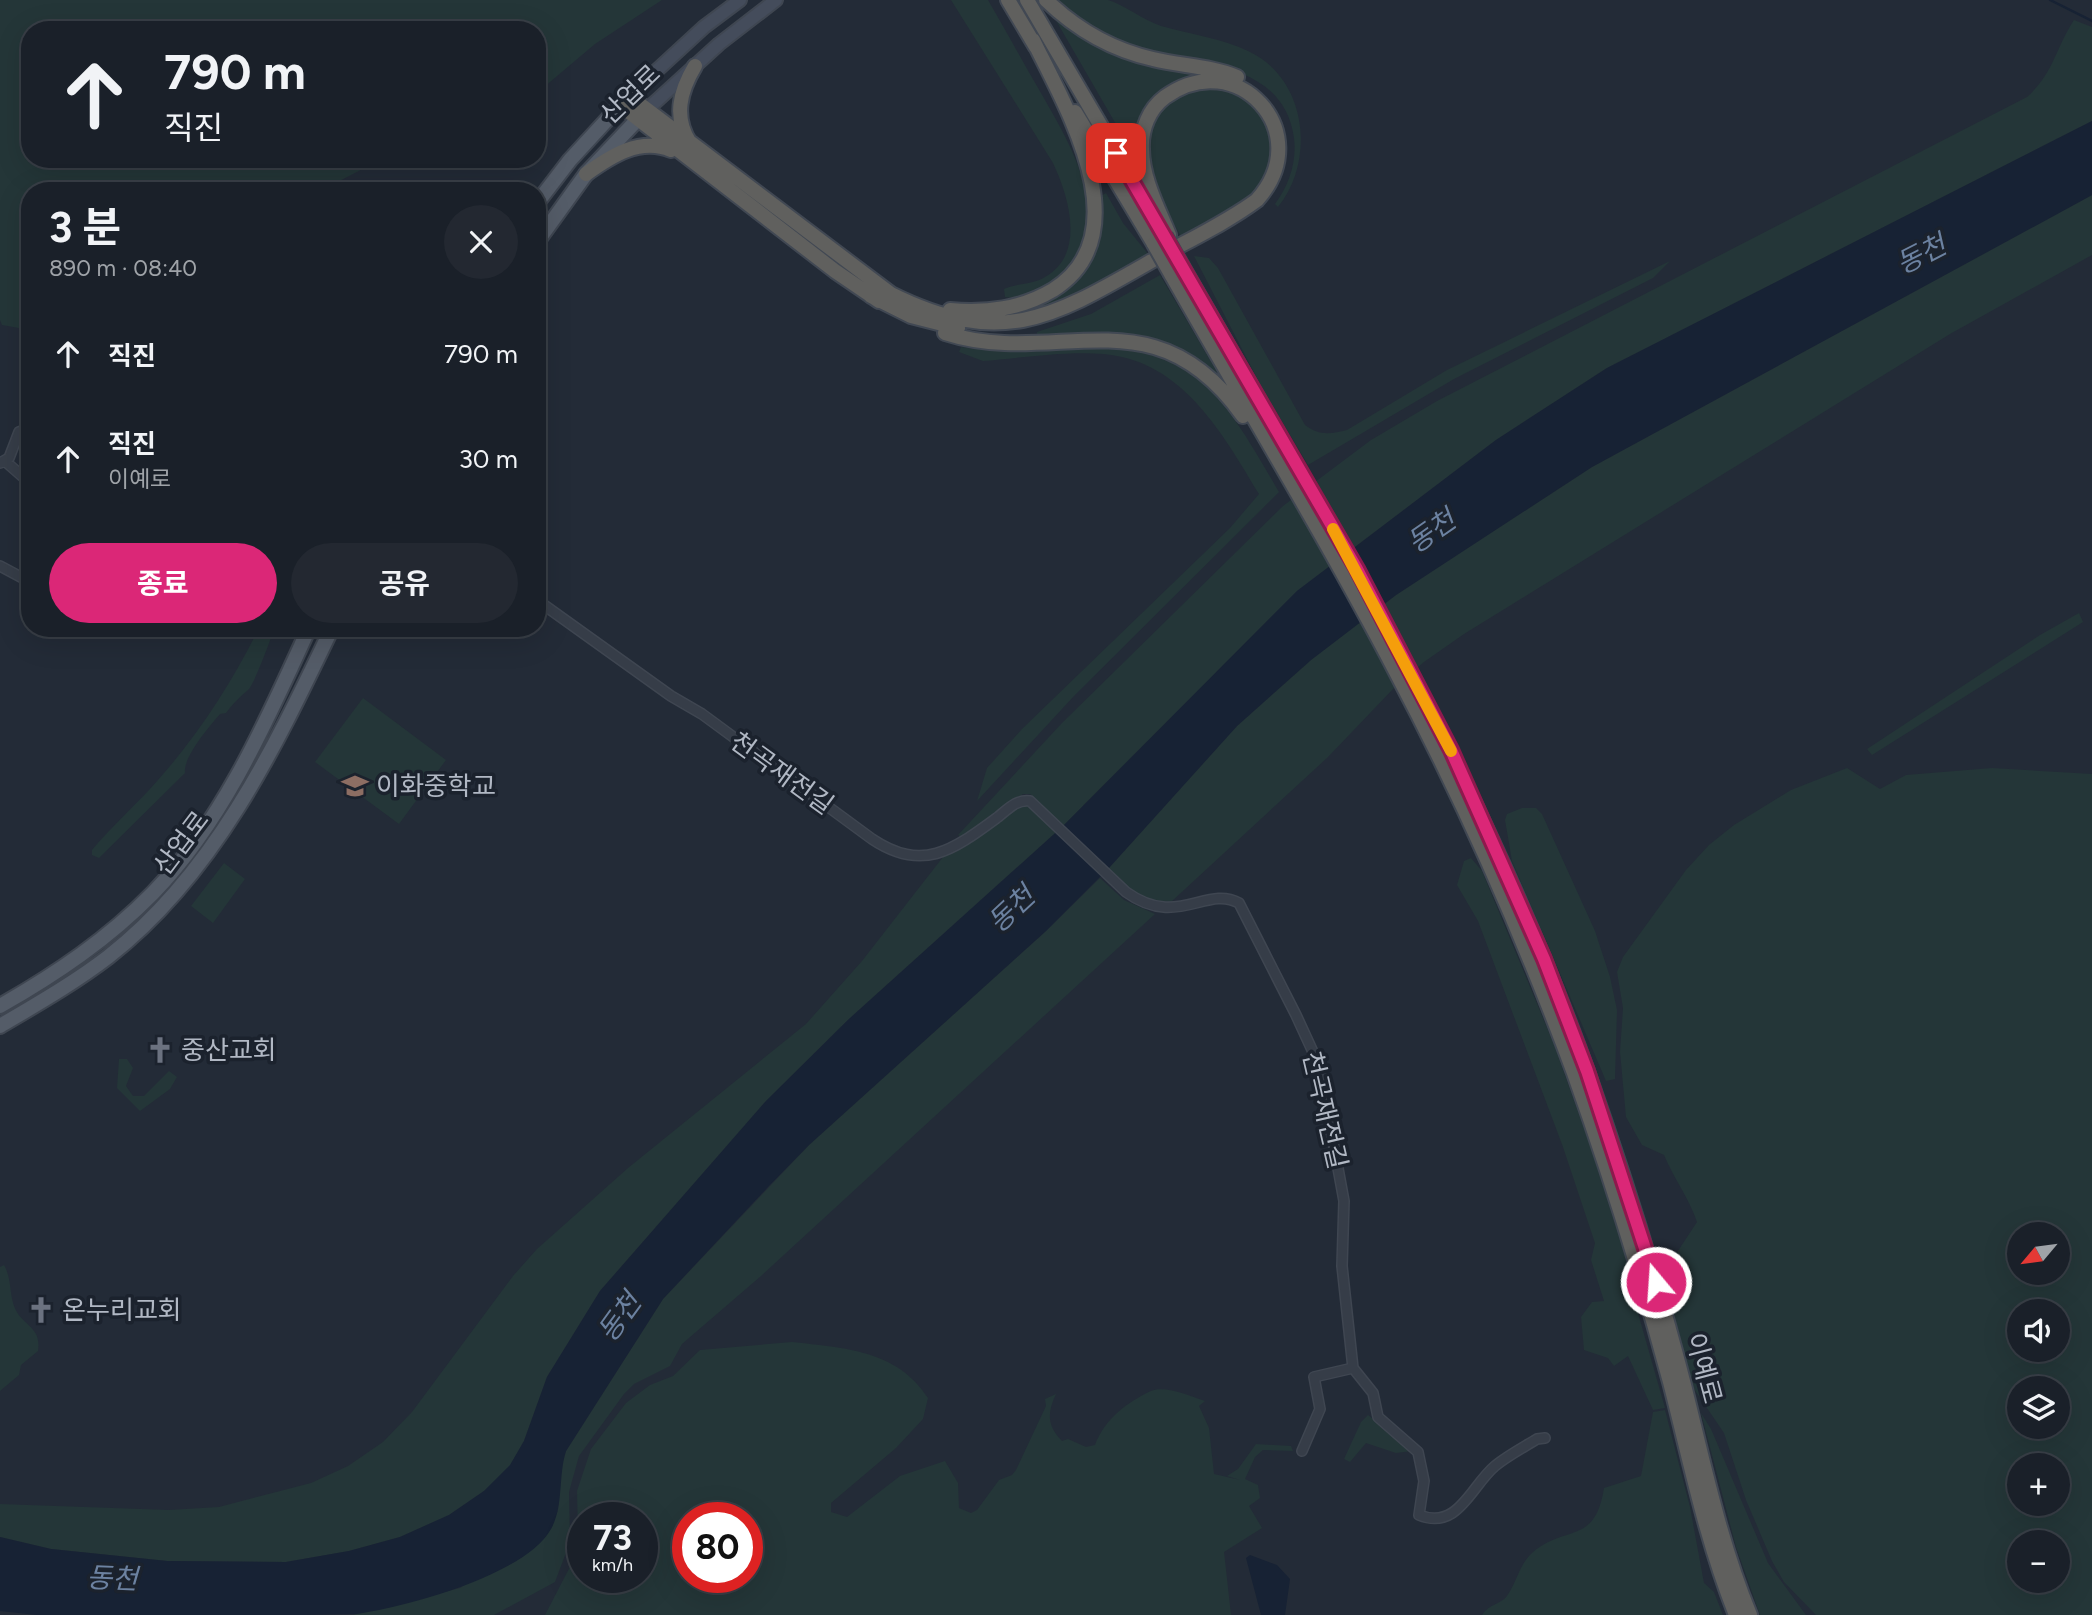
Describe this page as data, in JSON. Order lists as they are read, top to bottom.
{
  "streets": {
    "highway": ["이예로"],
    "main road": ["산업로"],
    "street": ["천곡재전길"]
  },
  "water": ["동천"],
  "places": {
    "school or university": ["이화중학교"],
    "church": ["중산교회", "온누리교회"]
  },
  "north": "bottom left",
  "page": {
    "turn": ["790 m", "직진"],
    "heading": ["3 분", "890 m · 08:40"],
    "list": [
      {
        "name": "직진",
        "value": "790 m"
      },
      {
        "name": "직진",
        "note": "이예로",
        "value": "30 m"
      }
    ],
    "buttons": ["종료", "공유"],
    "map_buttons": ["+", "−"],
    "speed": "73 km/h",
    "limit": "80"
  }
}
